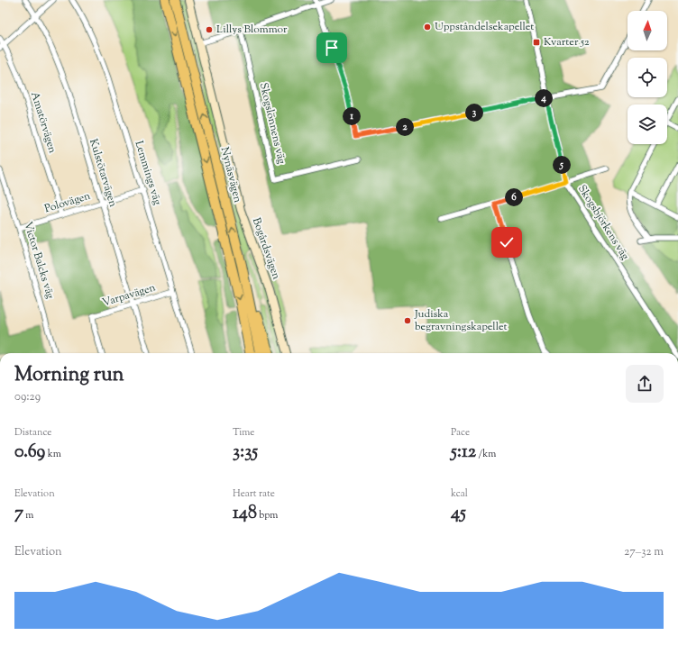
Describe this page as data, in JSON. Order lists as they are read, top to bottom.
{
  "streets": {
    "highway": ["Nynäsvägen"],
    "street": [
      "Amatörvägen",
      "Skogslönnens väg",
      "Kulstötarvägen",
      "Lemmings väg",
      "Polovägen",
      "Skogsbjörkens väg",
      "Bogårdsvägen",
      "Victor Balcks väg",
      "Varpavägen"
    ]
  },
  "crossings": [
    ["Amatörvägen", "Polovägen"],
    ["Kulstötarvägen", "Polovägen"],
    ["Kulstötarvägen", "Varpavägen"],
    ["Lemmings väg", "Polovägen"],
    ["Lemmings väg", "Varpavägen"],
    ["Polovägen", "Victor Balcks väg"]
  ],
  "places": {
    "other": ["Uppståndelsekapellet", "Lillys Blommor", "Judiska begravningskapellet"],
    "transit": ["Kvarter 52"]
  },
  "north": "top",
  "page": {
    "pins": [
      "4",
      "3",
      "1",
      "2",
      "5",
      "6"
    ],
    "heading": ["Morning run", "09:29"],
    "stats": [
      ["Distance", "0.69 km"],
      ["Time", "3:35"],
      ["Pace", "5:12 /km"],
      ["Elevation", "7 m"],
      ["Heart rate", "148 bpm"],
      ["kcal", "45"]
    ],
    "chart": ["Elevation", "27–32 m"]
  }
}
